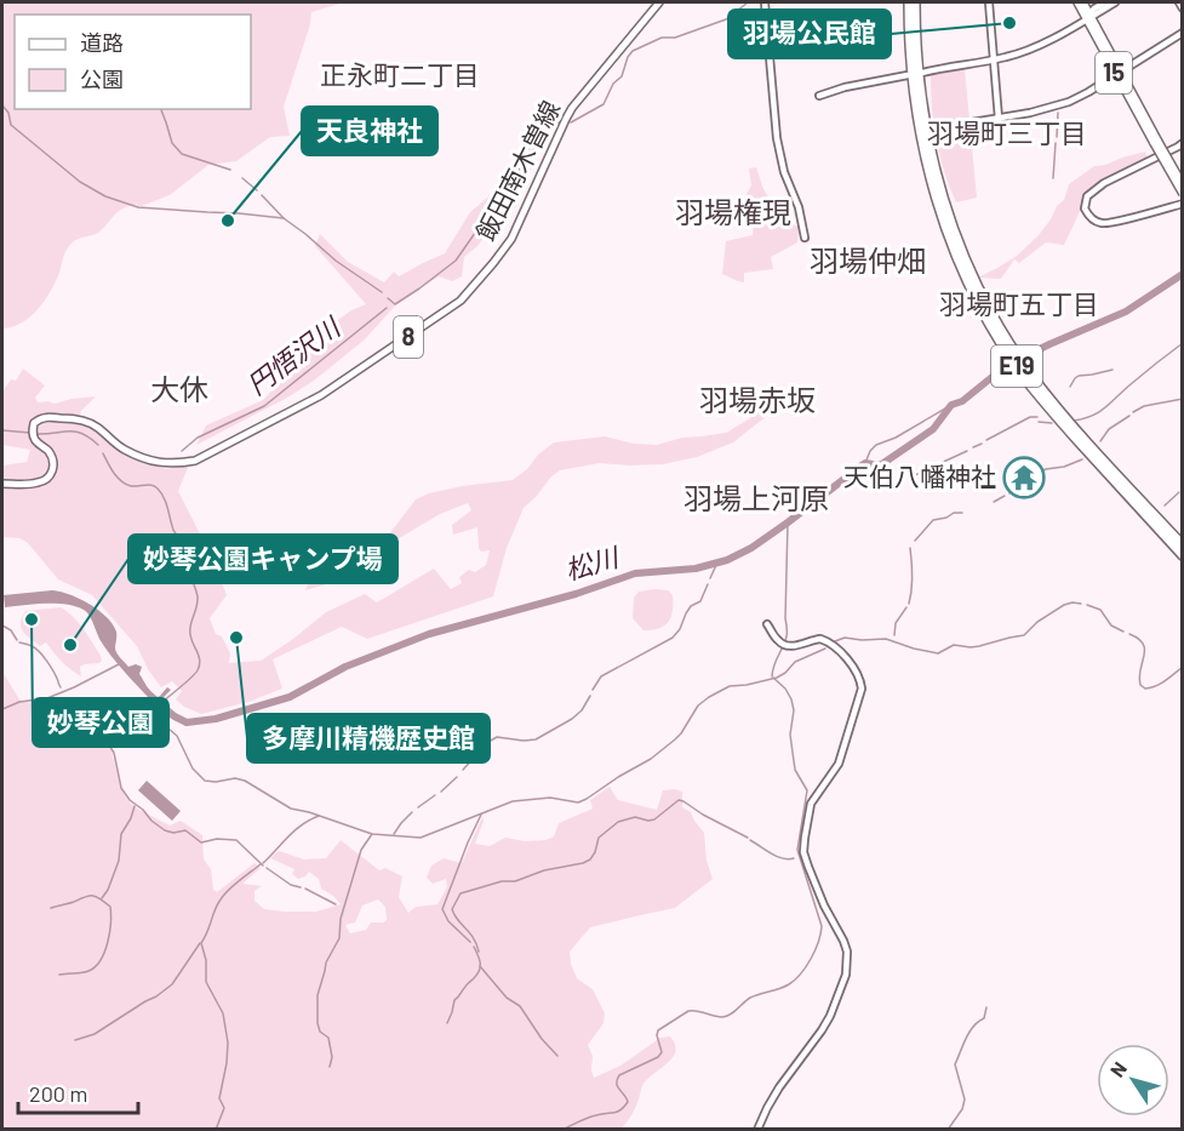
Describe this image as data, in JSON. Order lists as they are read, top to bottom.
{
  "streets": {
    "highway": ["E19"],
    "main road": ["15", "飯田南木曽線", "8"]
  },
  "districts": [
    "正永町二丁目",
    "羽場町三丁目",
    "羽場権現",
    "羽場仲畑",
    "羽場町五丁目",
    "大休",
    "羽場赤坂",
    "羽場上河原"
  ],
  "water": ["円悟沢川", "松川"],
  "places": {
    "other": [
      "羽場公民館",
      "天良神社",
      "妙琴公園",
      "多摩川精機歴史館",
      "妙琴公園キャンプ場"
    ],
    "temple": ["天伯八幡神社"]
  },
  "legend": ["道路", "公園"],
  "scale_bar": "200 m",
  "north": "top left"
}
